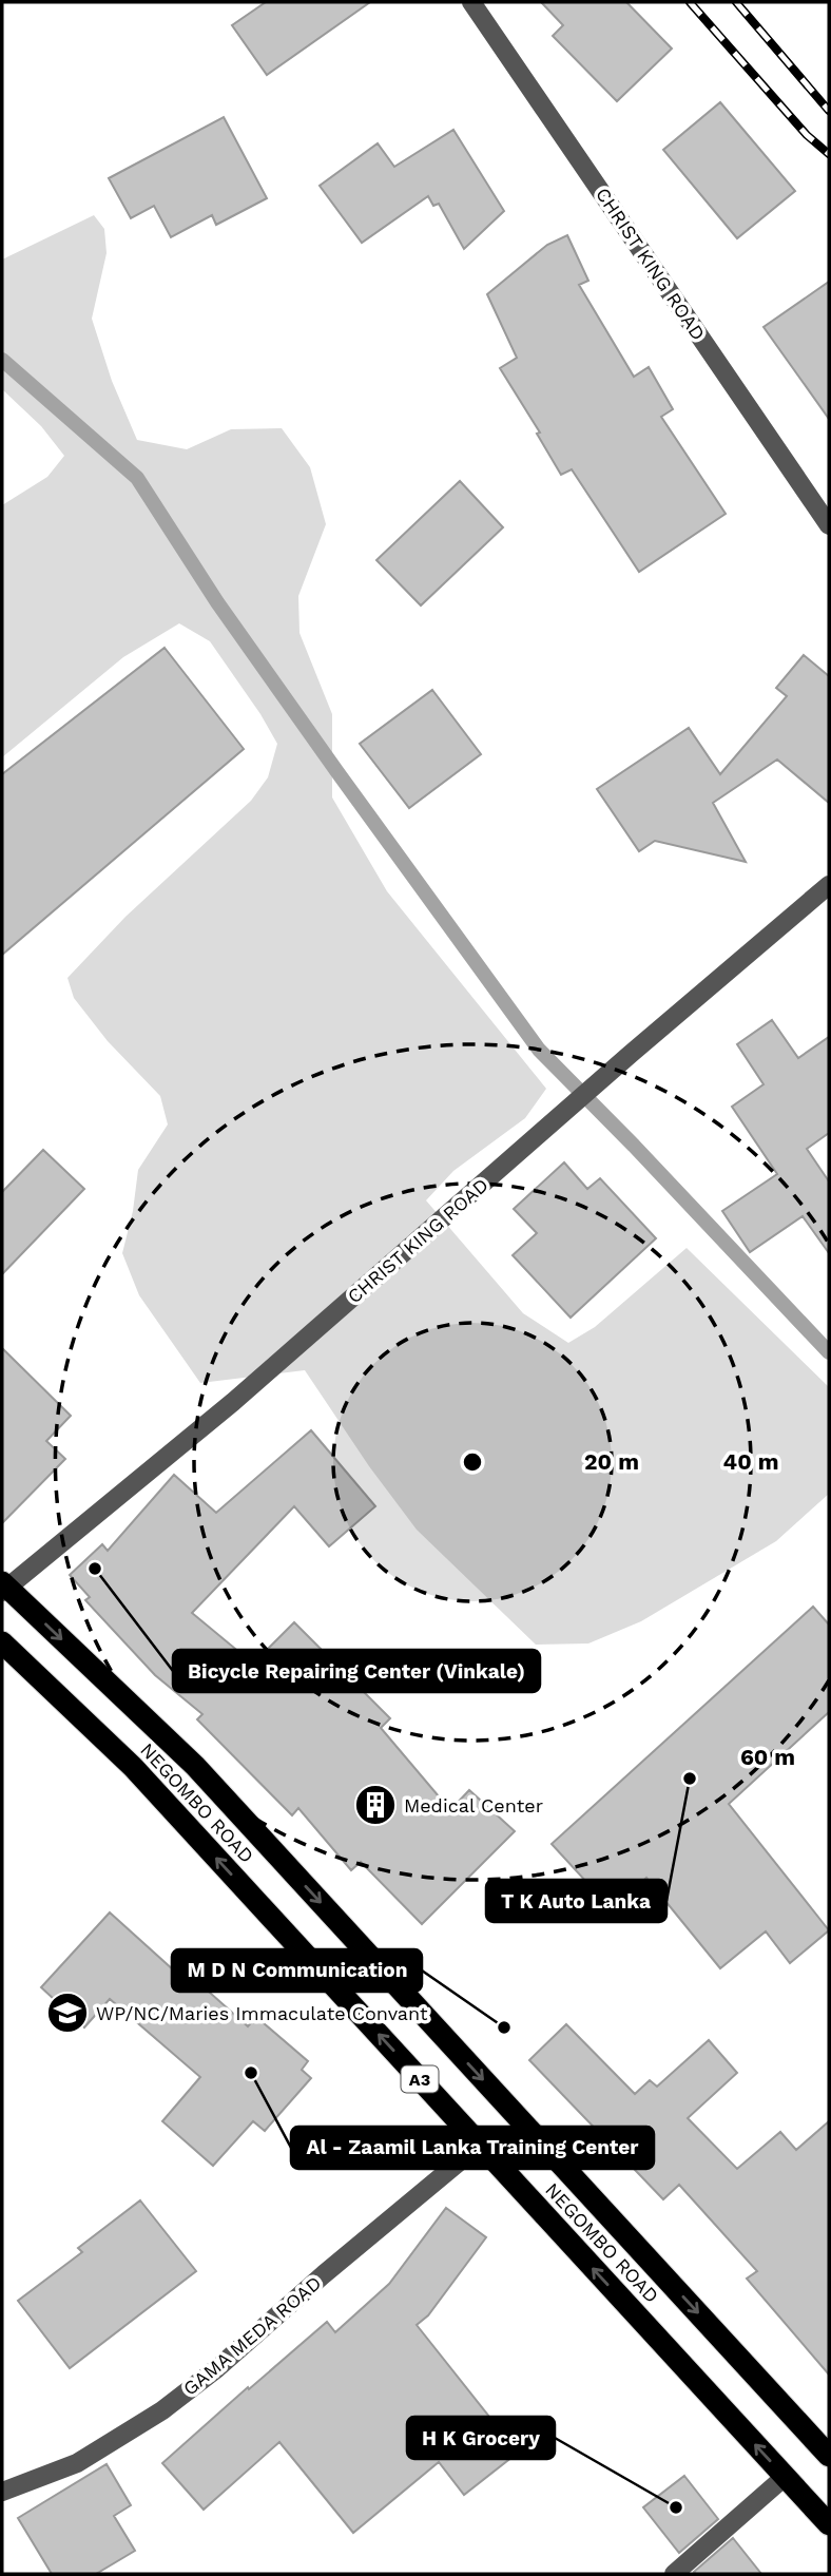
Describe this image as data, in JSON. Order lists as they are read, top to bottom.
{
  "streets": {
    "highway": ["NEGOMBO ROAD", "A3"],
    "street": ["CHRIST KING ROAD", "GAMA MEDA ROAD"]
  },
  "crossings": [
    ["CHRIST KING ROAD", "NEGOMBO ROAD"],
    ["NEGOMBO ROAD", "GAMA MEDA ROAD"]
  ],
  "places": {
    "other": [
      "Bicycle Repairing Center (Vinkale)",
      "T K Auto Lanka",
      "M D N Communication",
      "Al - Zaamil Lanka Training Center",
      "H K Grocery"
    ],
    "building": ["Medical Center"],
    "school or university": ["WP/NC/Maries Immaculate Convant"]
  },
  "rings": ["20 m", "40 m", "60 m"]
}
